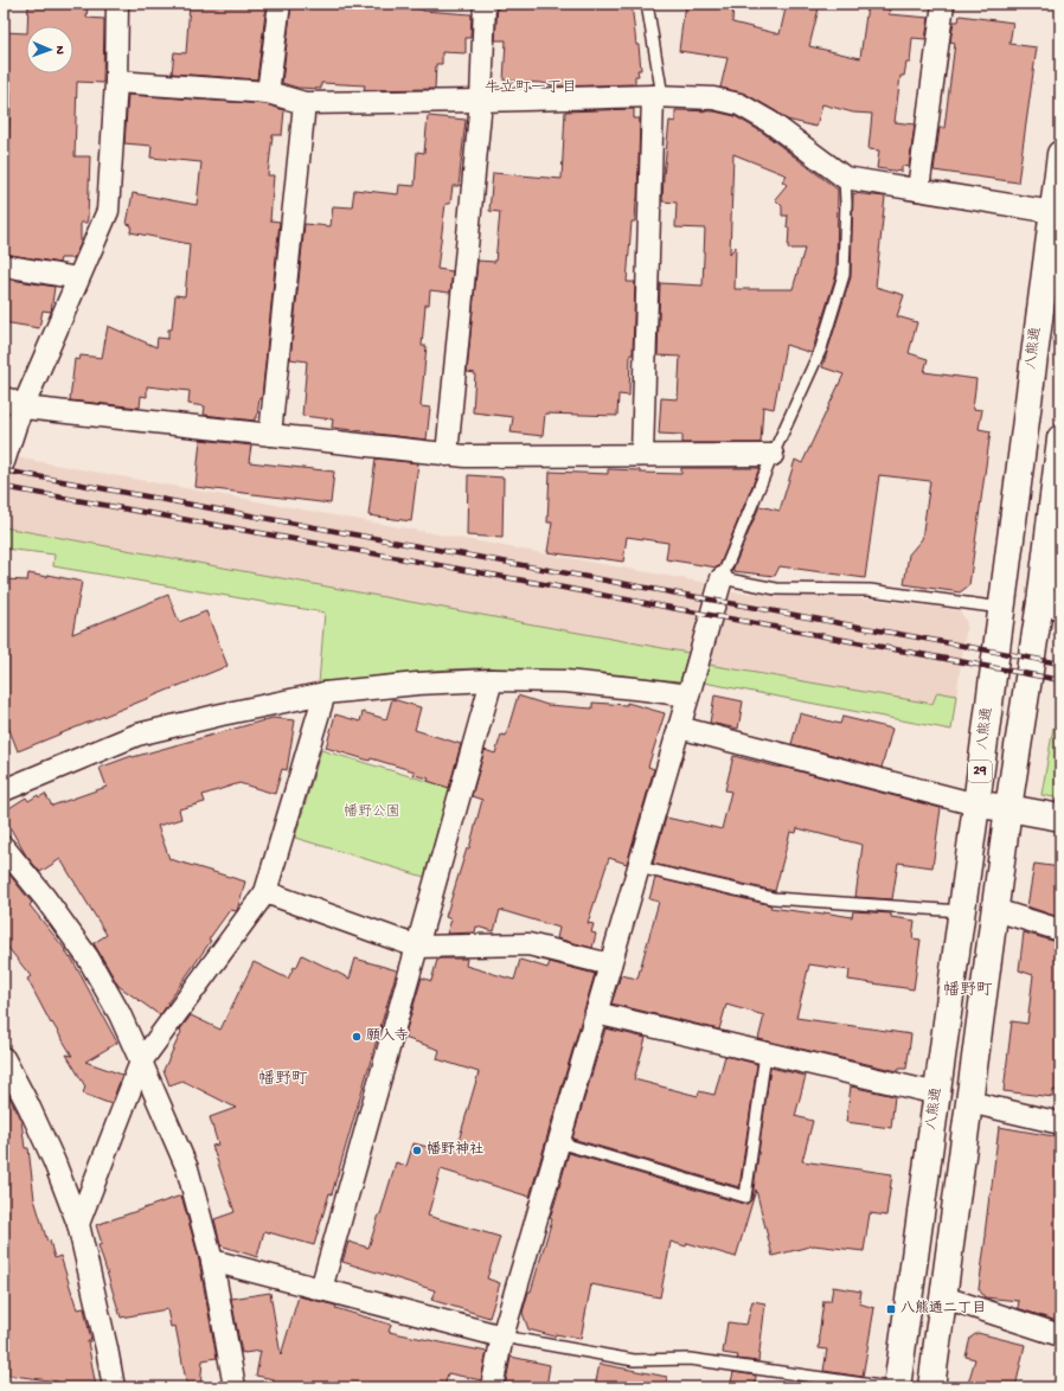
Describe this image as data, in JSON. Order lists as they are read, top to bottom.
{
  "streets": {
    "main road": ["八熊通", "29"]
  },
  "districts": ["牛立町一丁目", "幡野町", "幡野町"],
  "parks": ["幡野公園"],
  "places": {
    "other": ["願入寺", "幡野神社"],
    "transit": ["八熊通二丁目"]
  },
  "north": "right"
}
